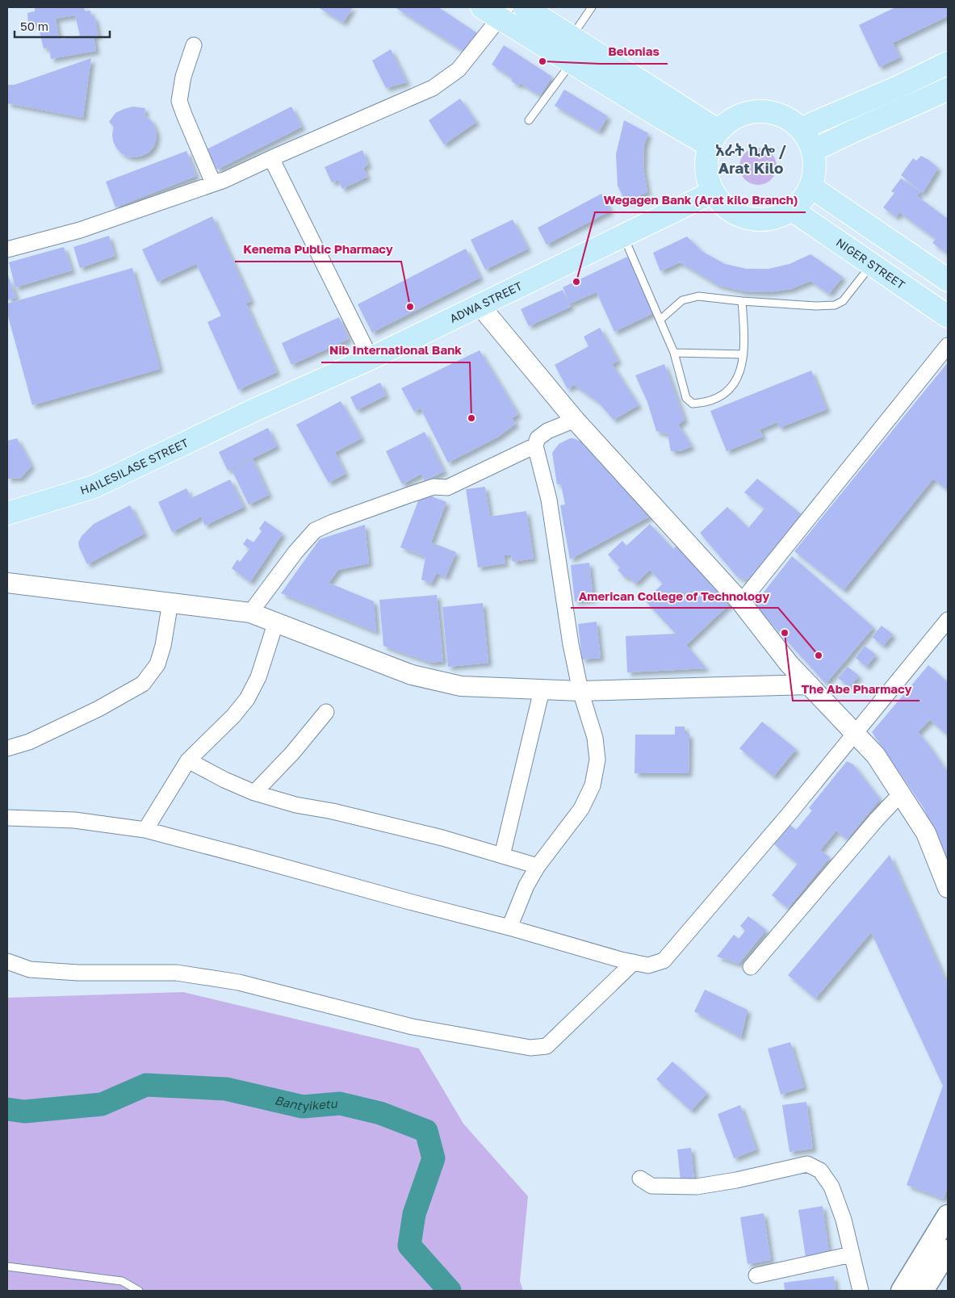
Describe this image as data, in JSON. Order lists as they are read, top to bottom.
{
  "streets": {
    "main road": ["NIGER STREET", "ADWA STREET", "HAILESILASE STREET"]
  },
  "crossings": [
    ["NIGER STREET", "ADWA STREET"],
    ["ADWA STREET", "HAILESILASE STREET"]
  ],
  "districts": ["አራት ኪሎ / Arat Kilo"],
  "water": ["Bantyiketu"],
  "places": [
    "Belonias",
    "Wegagen Bank (Arat kilo Branch)",
    "Kenema Public Pharmacy",
    "Nib International Bank",
    "The Abe Pharmacy",
    "American College of Technology"
  ],
  "scale_bar": "50 m"
}
